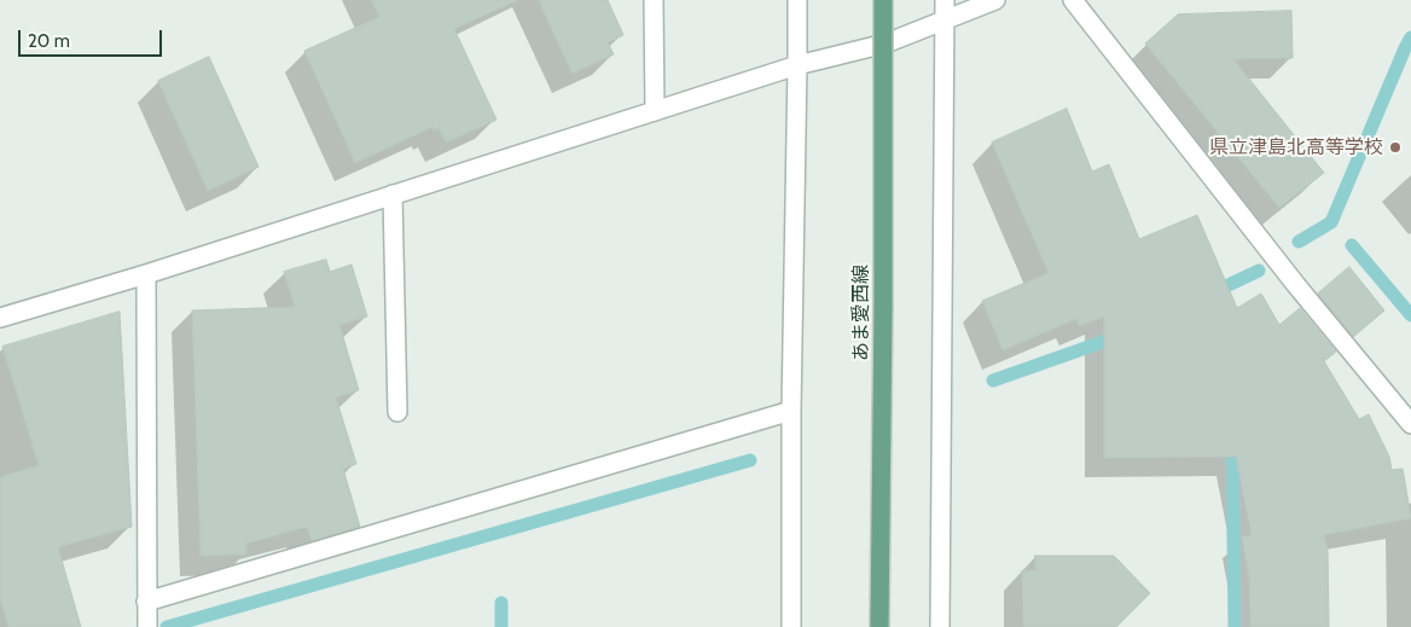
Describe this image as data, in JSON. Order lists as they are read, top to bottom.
{
  "streets": {
    "main road": ["あま愛西線"]
  },
  "places": ["県立津島北高等学校"],
  "scale_bar": "20 m"
}
